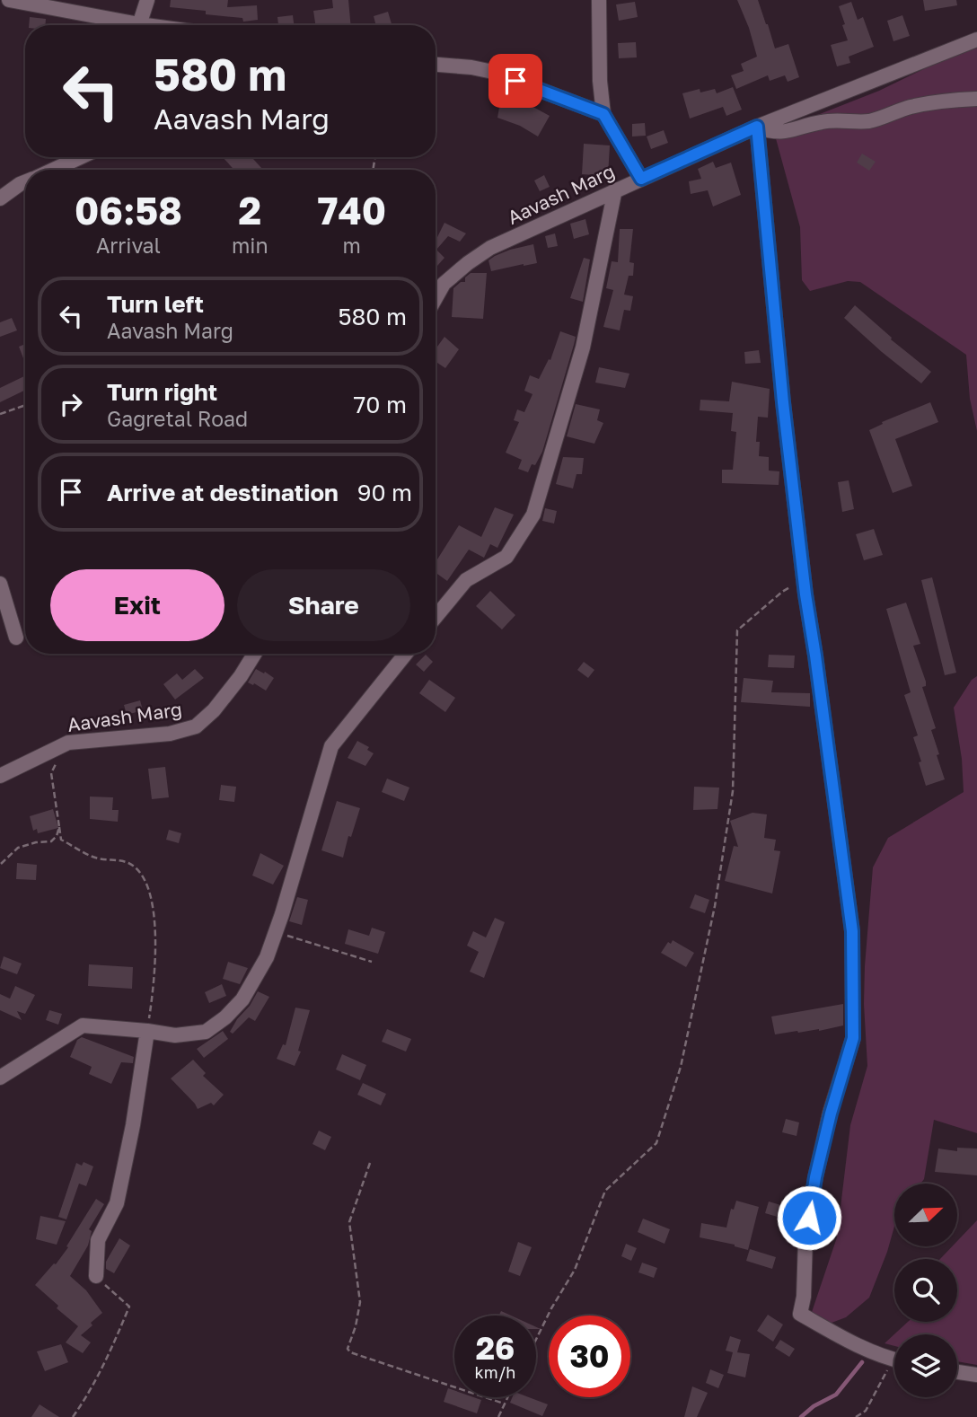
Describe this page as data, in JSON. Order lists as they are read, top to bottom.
{
  "streets": {
    "street": ["Aavash Marg"]
  },
  "north": "top right",
  "page": {
    "turn": ["580 m", "Aavash Marg"],
    "eta": [
      "06:58",
      "Arrival",
      "2",
      "min",
      "740",
      "m"
    ],
    "list": [
      {
        "name": "Turn left",
        "note": "Aavash Marg",
        "value": "580 m"
      },
      {
        "name": "Turn right",
        "note": "Gagretal Road",
        "value": "70 m"
      },
      {
        "name": "Arrive at destination",
        "value": "90 m"
      }
    ],
    "buttons": ["Exit", "Share"],
    "speed": "26 km/h",
    "limit": "30"
  }
}
